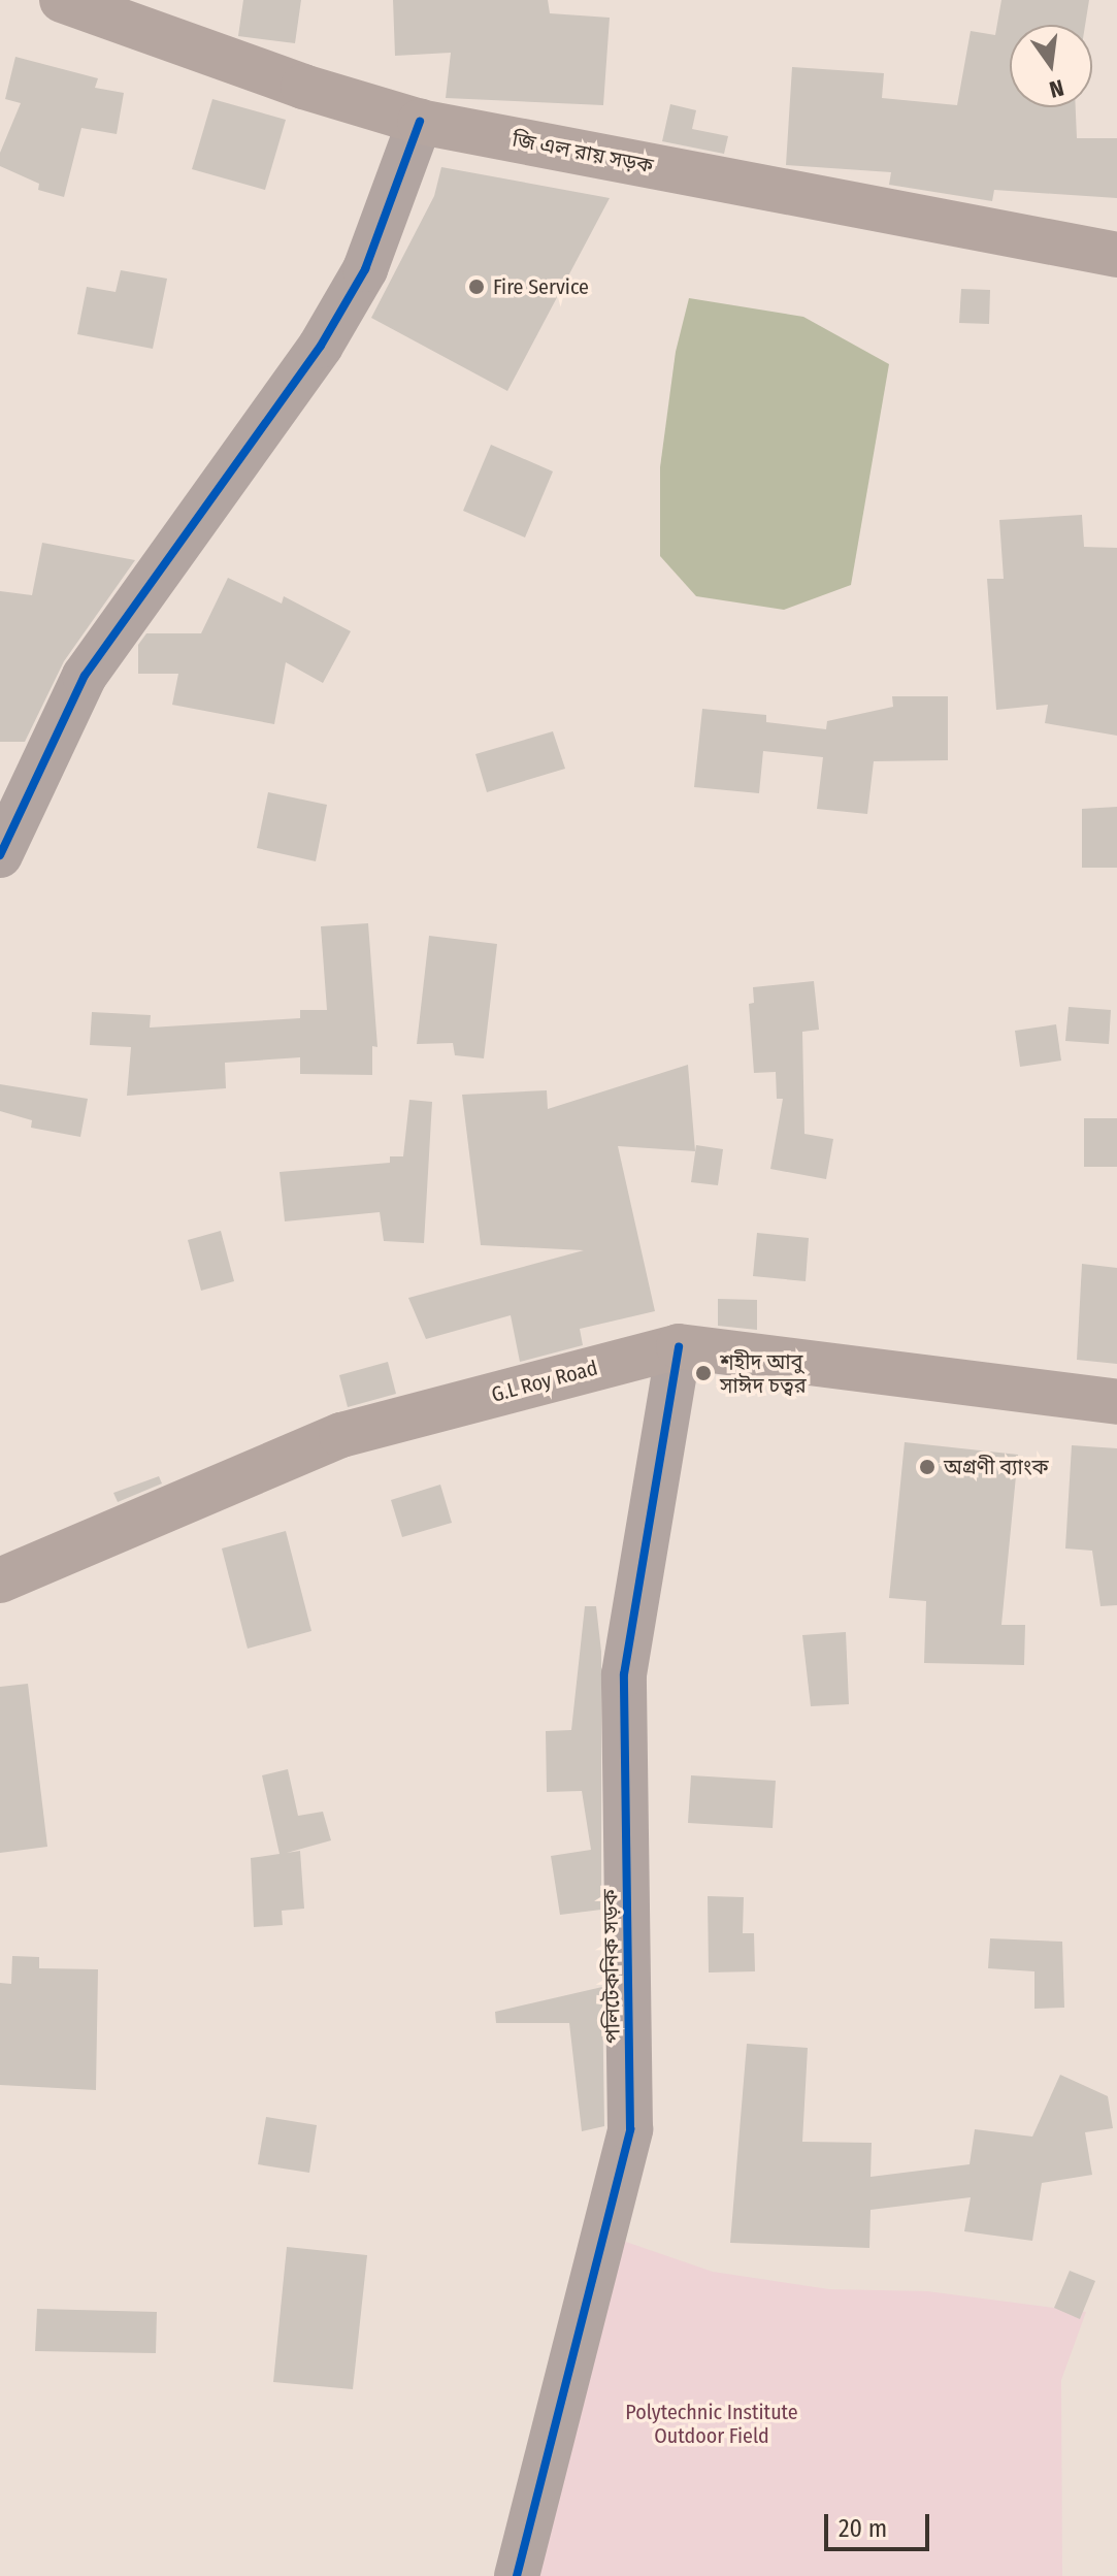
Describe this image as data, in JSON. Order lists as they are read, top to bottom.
{
  "streets": {
    "main road": ["জি এল রায় সড়ক", "G.L Roy Road"],
    "street": ["পলিটেকনিক সড়ক"]
  },
  "crossings": [
    ["G.L Roy Road", "পলিটেকনিক সড়ক"]
  ],
  "parks": ["Polytechnic Institute Outdoor Field"],
  "places": ["Fire Service", "শহীদ আবু সাঈদ চত্বর", "অগ্রণী ব্যাংক"],
  "scale_bar": "20 m",
  "north": "bottom"
}
